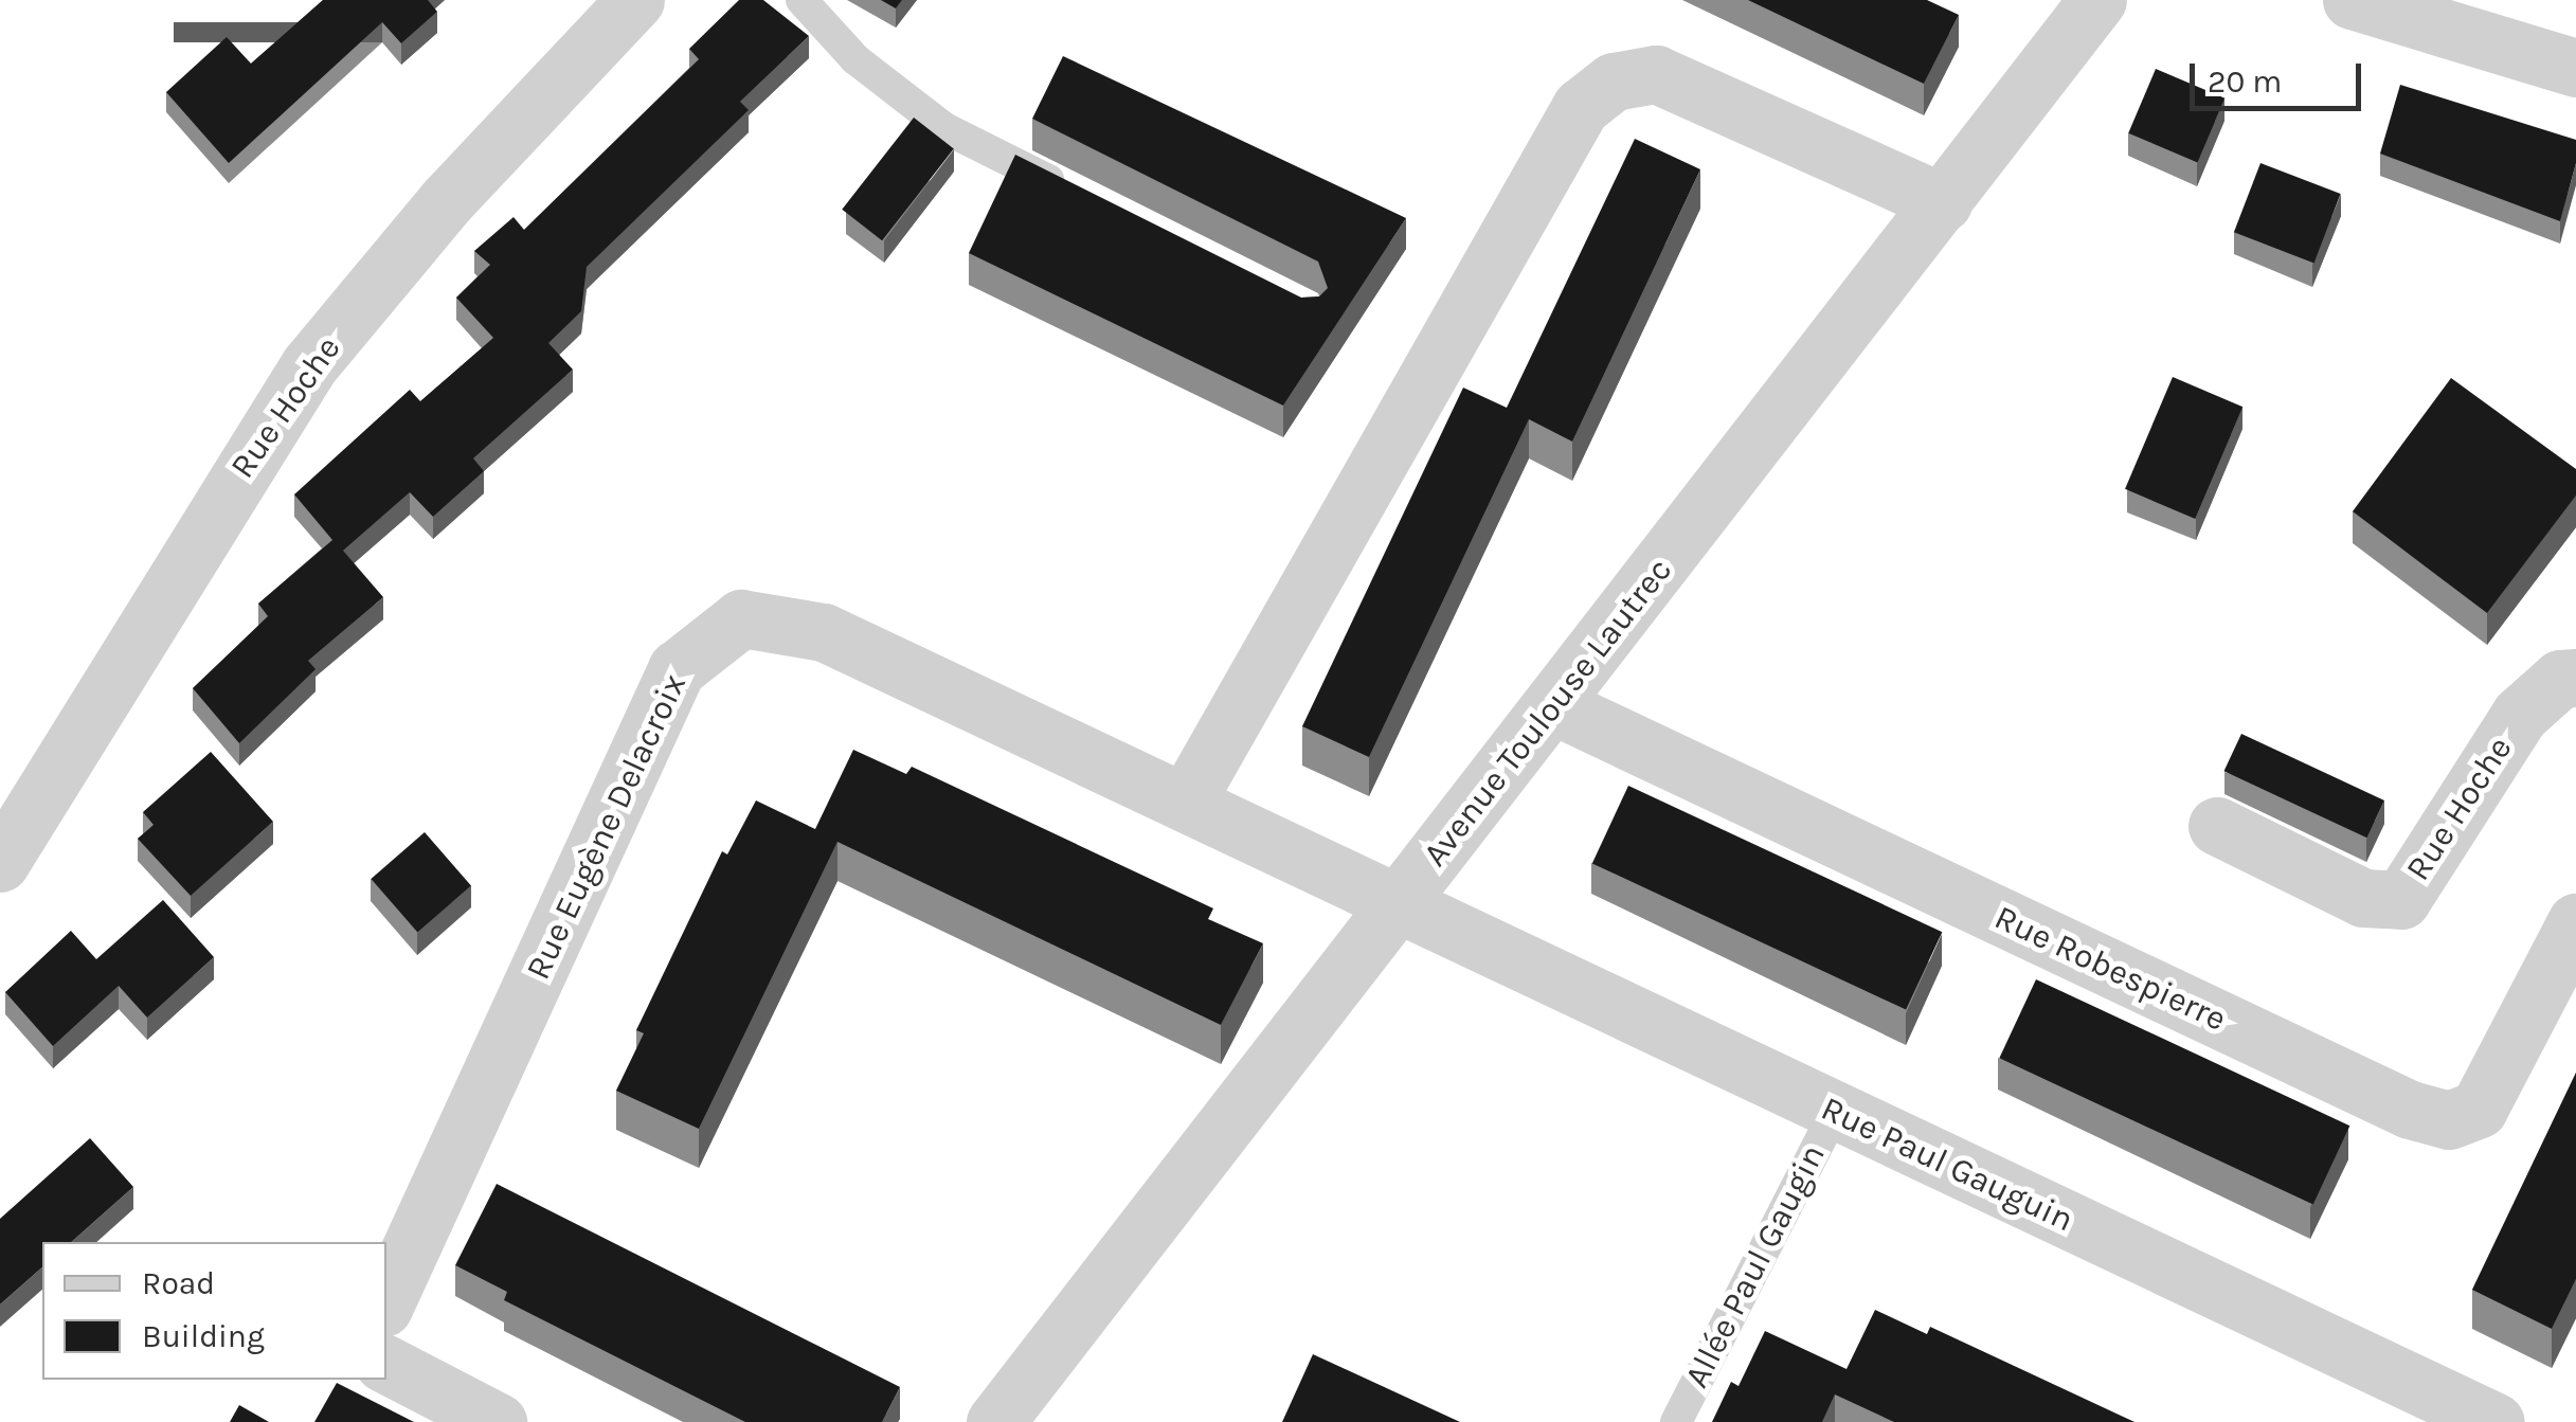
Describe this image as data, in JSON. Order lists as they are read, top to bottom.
{
  "streets": {
    "street": [
      "Rue Hoche",
      "Avenue Toulouse Lautrec",
      "Rue Eugène Delacroix",
      "Rue Robespierre",
      "Rue Paul Gauguin"
    ],
    "lane": ["Allée Paul Gaugin"]
  },
  "crossings": [
    ["Avenue Toulouse Lautrec", "Rue Eugène Delacroix"],
    ["Avenue Toulouse Lautrec", "Rue Robespierre"],
    ["Avenue Toulouse Lautrec", "Rue Paul Gauguin"],
    ["Rue Eugène Delacroix", "Rue Paul Gauguin"],
    ["Rue Paul Gauguin", "Allée Paul Gaugin"]
  ],
  "legend": ["Road", "Building"],
  "scale_bar": "20 m"
}
